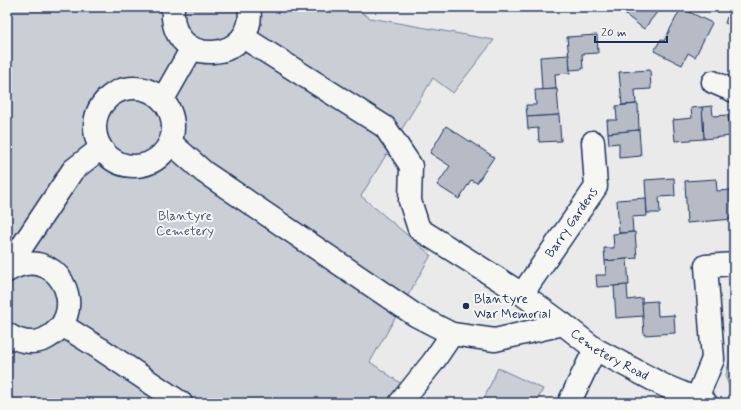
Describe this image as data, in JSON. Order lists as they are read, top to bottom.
{
  "streets": {
    "street": ["Barry Gardens", "Cemetery Road"]
  },
  "crossings": [
    ["Barry Gardens", "Cemetery Road"]
  ],
  "parks": ["Blantyre Cemetery"],
  "places": ["Blantyre War Memorial"],
  "scale_bar": "20 m"
}
